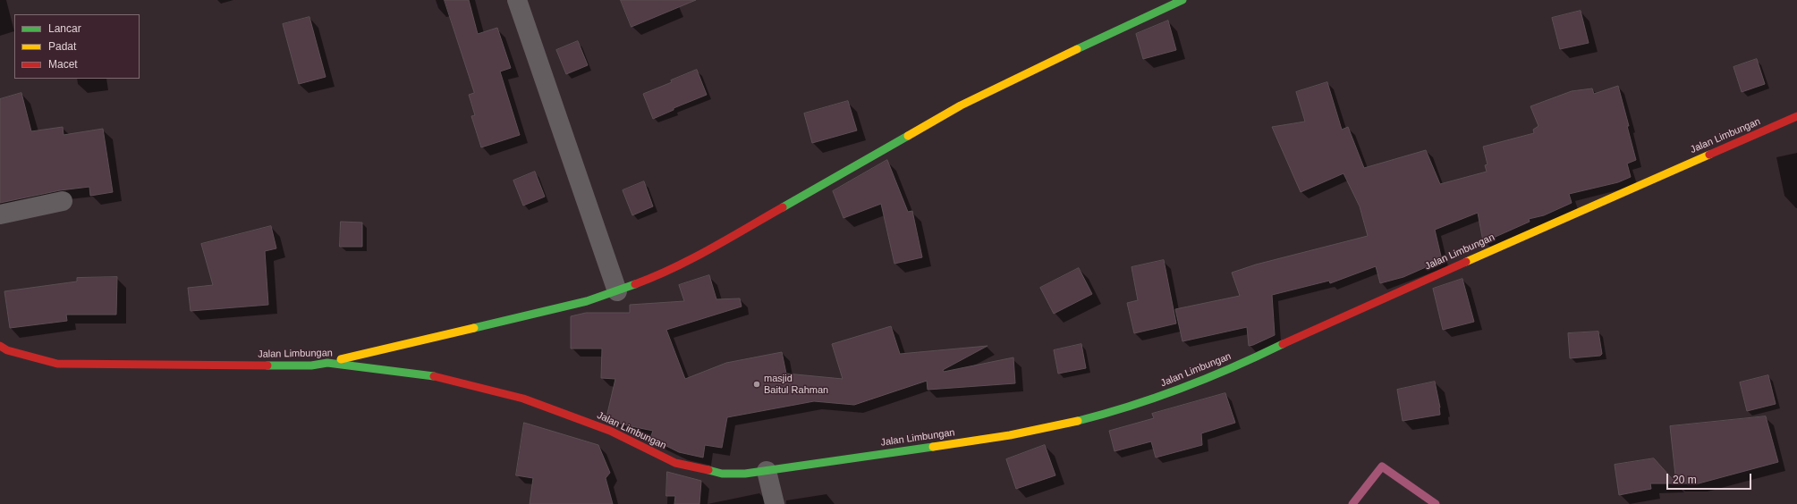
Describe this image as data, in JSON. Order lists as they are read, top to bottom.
{
  "streets": {
    "street": ["Jalan Limbungan"]
  },
  "places": ["masjid Baitul Rahman"],
  "legend": ["Lancar", "Padat", "Macet"],
  "scale_bar": "20 m"
}
